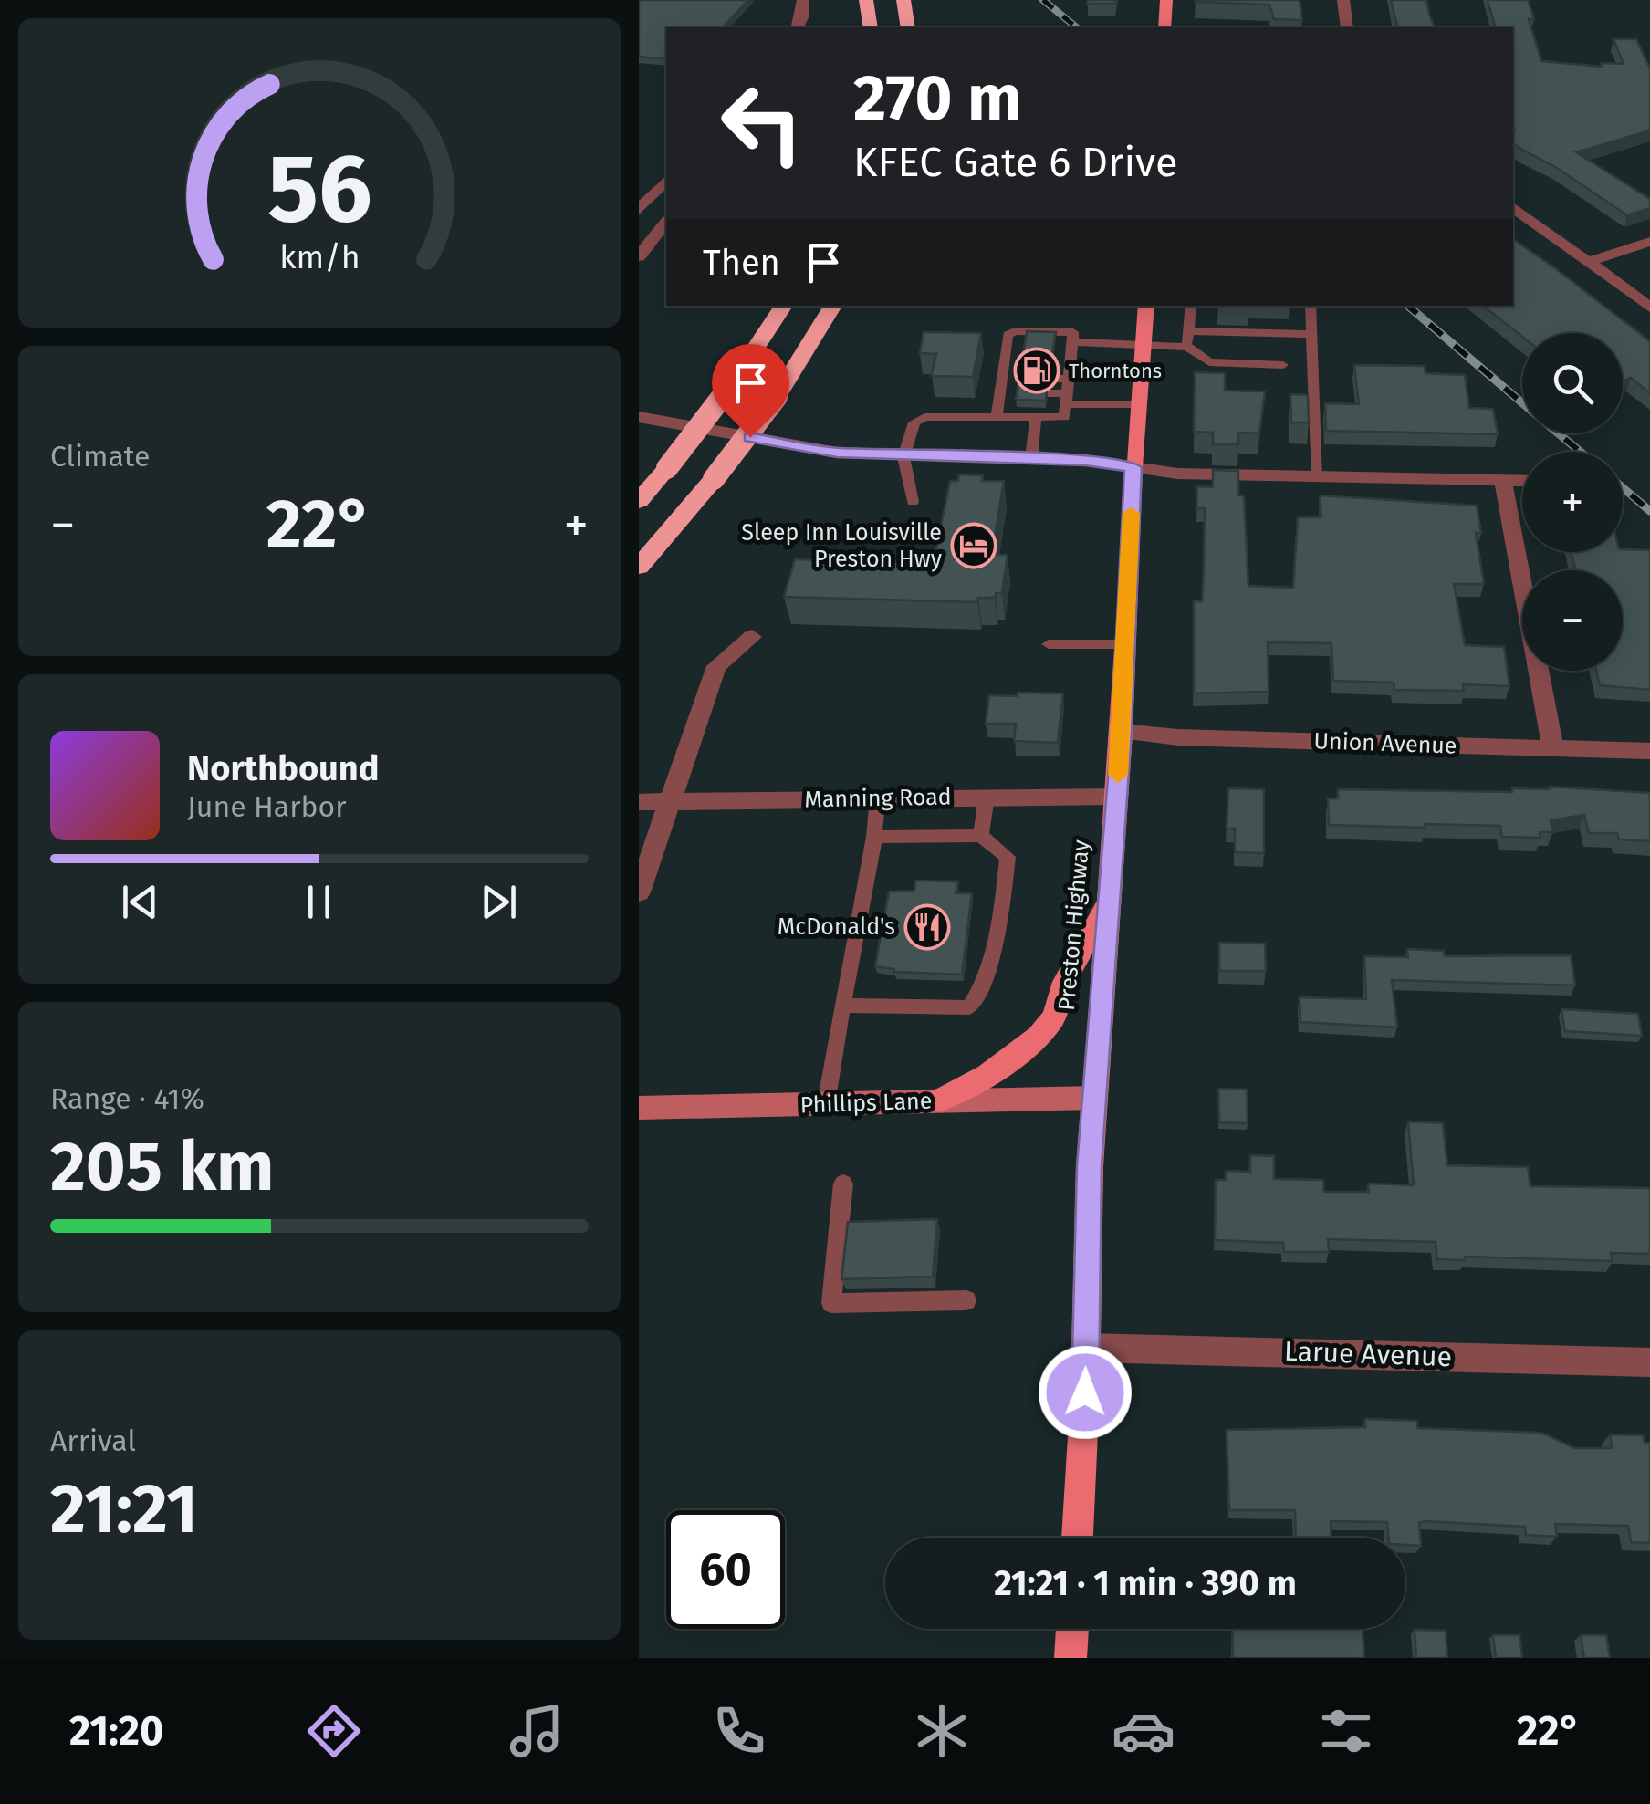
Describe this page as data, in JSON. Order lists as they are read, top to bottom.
{
  "streets": {
    "main road": ["Preston Highway", "Phillips Lane"],
    "street": ["Union Avenue", "Manning Road", "Larue Avenue"]
  },
  "crossings": [
    ["Union Avenue", "Preston Highway"],
    ["Manning Road", "Preston Highway"],
    ["Preston Highway", "Phillips Lane"],
    ["Preston Highway", "Larue Avenue"]
  ],
  "places": {
    "fuel station": ["Thorntons"],
    "hotel": ["Sleep Inn Louisville Preston Hwy"],
    "restaurant": ["McDonald's"]
  },
  "page": {
    "turn": ["270 m", "KFEC Gate 6 Drive"],
    "then": "Then",
    "map_buttons": ["+", "−"],
    "tile": [
      "Climate",
      ["Range · 41%", "205 km"],
      ["Arrival", "21:21"]
    ],
    "heat": ["−", "22°", "+"],
    "song": ["Northbound", "June Harbor"],
    "limit": "60",
    "trip": "21:21 · 1 min · 390 m",
    "tabs": ["21:20", "22°"],
    "gauge": ["56", "km/h"]
  }
}
